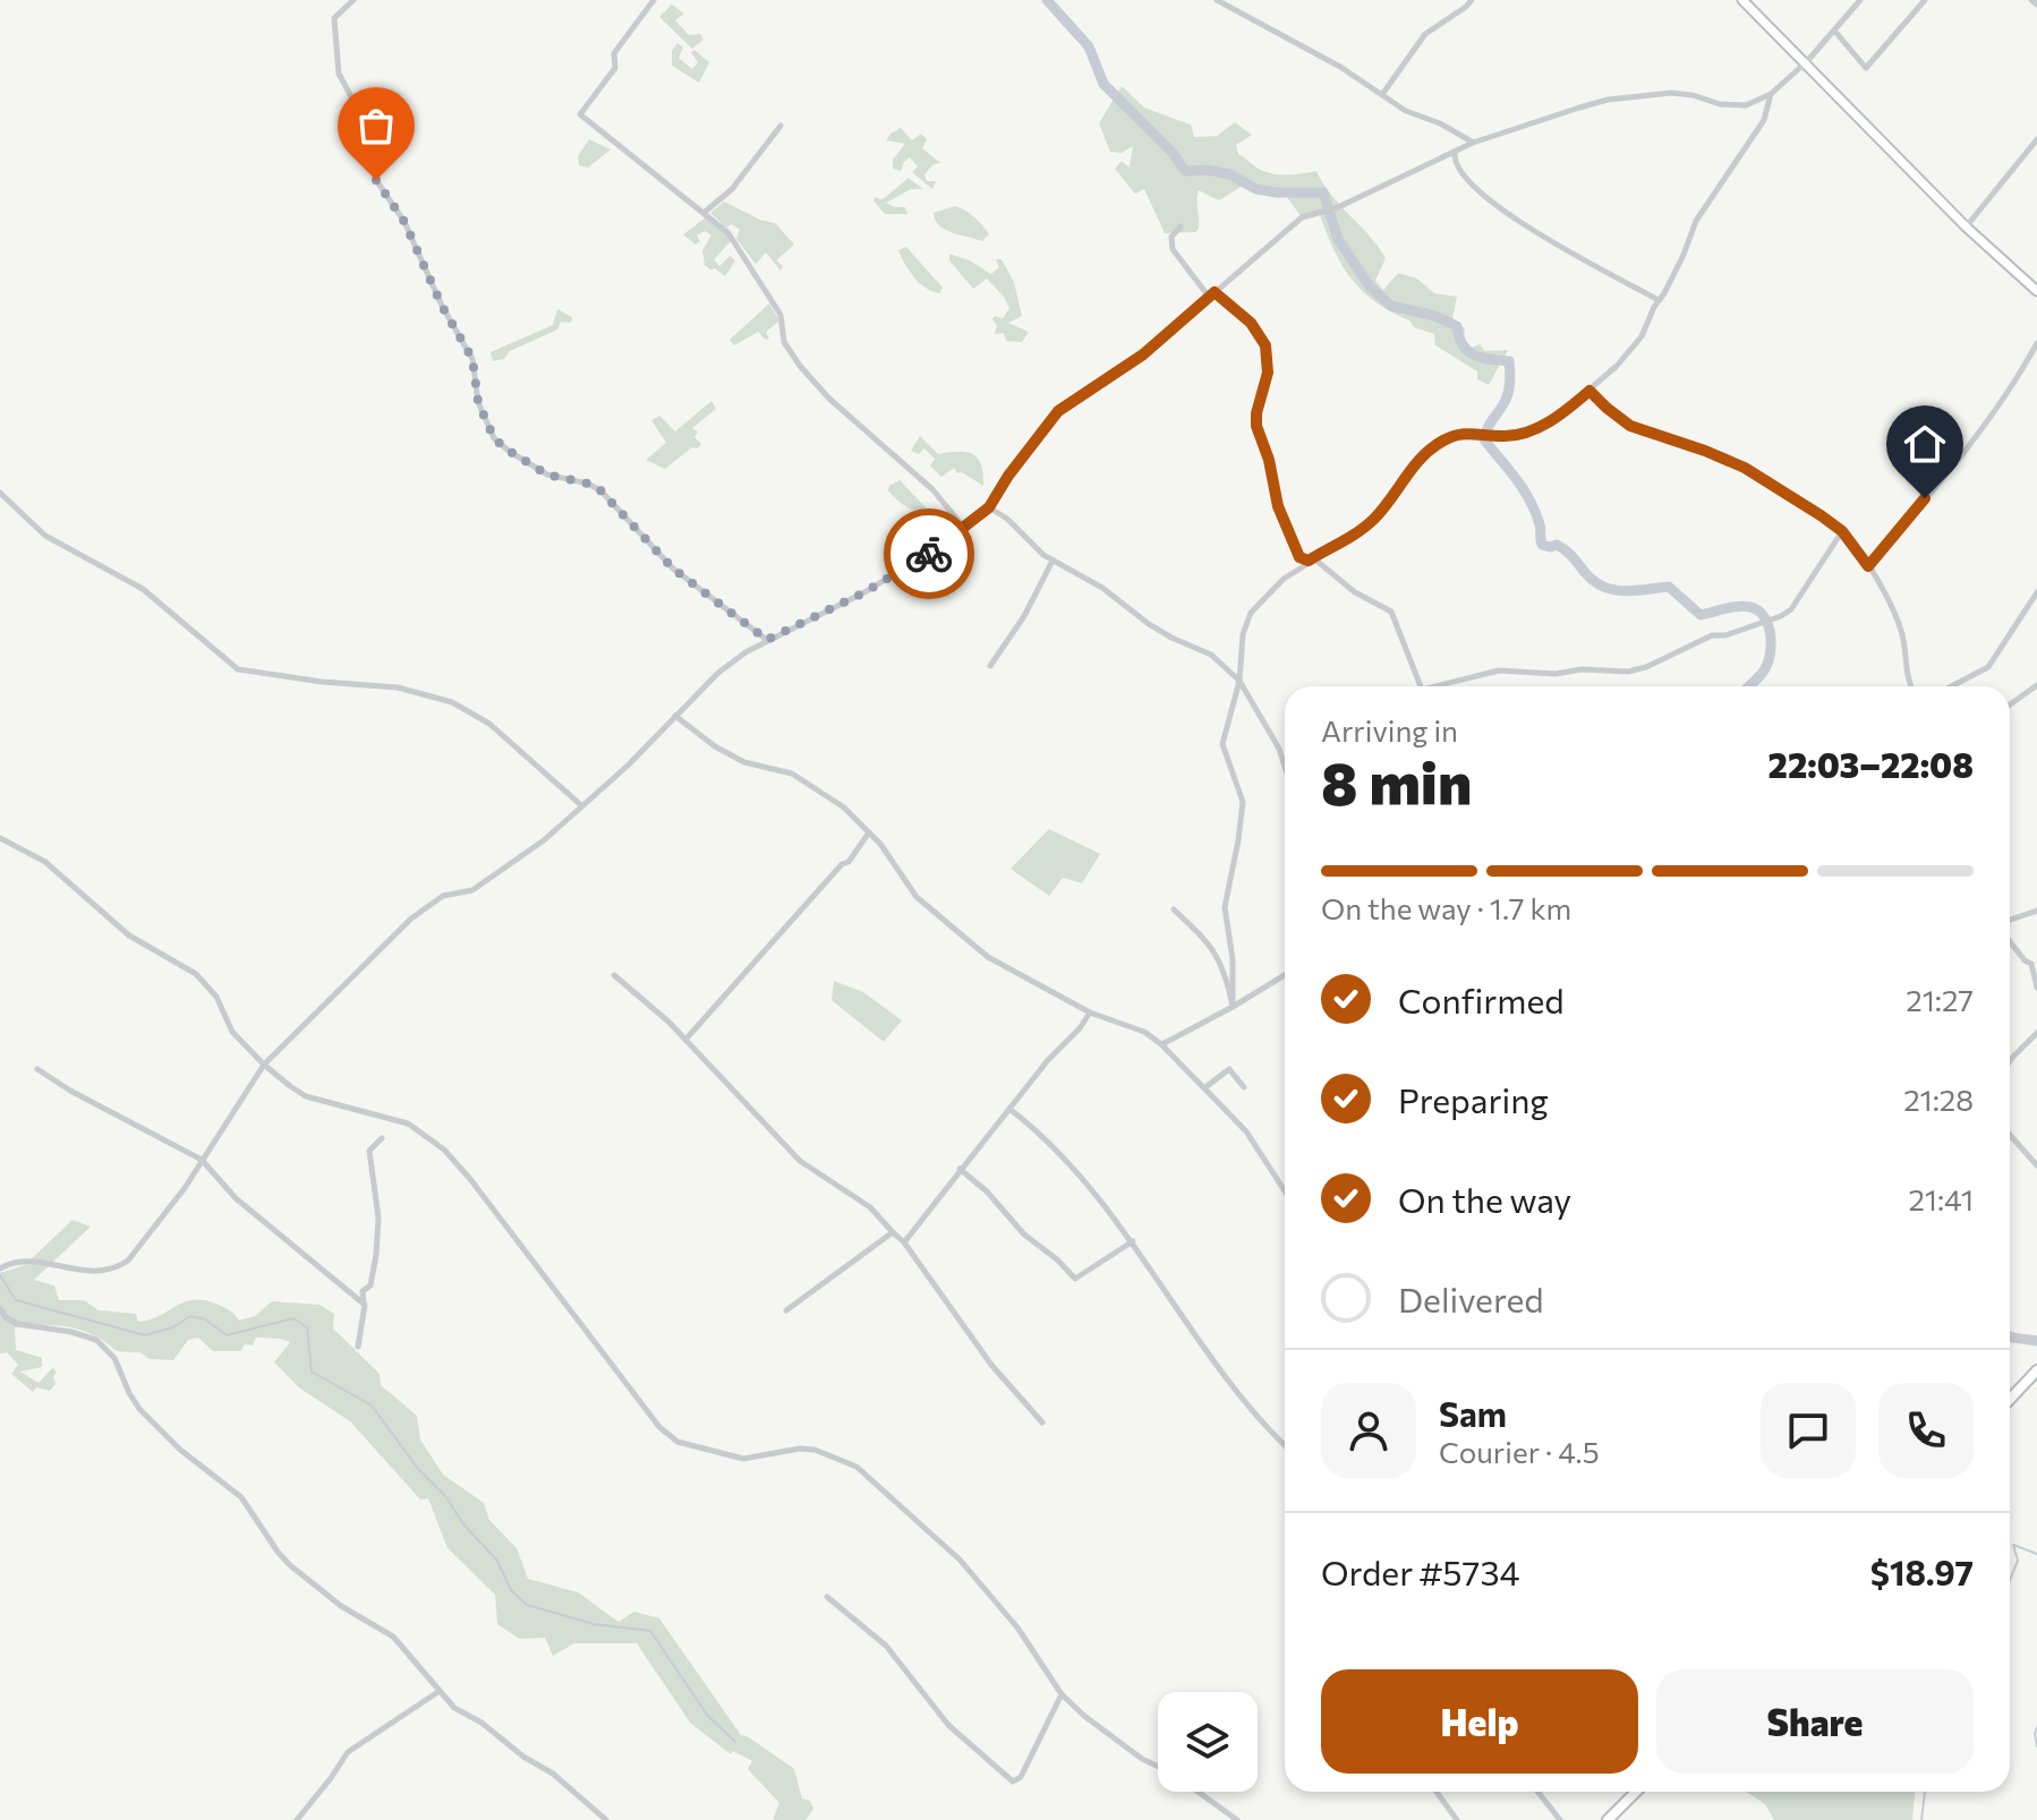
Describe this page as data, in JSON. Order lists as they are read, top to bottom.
{
  "page": {
    "heading": ["8 min", "Arriving in", "22:03–22:08"],
    "panel": [
      "Sam",
      "Courier · 4.5",
      "Order #5734",
      "$18.97"
    ],
    "bar": "On the way · 1.7 km",
    "list": [
      ["Confirmed", "21:27"],
      ["Preparing", "21:28"],
      ["On the way", "21:41"],
      "Delivered"
    ],
    "buttons": ["Help", "Share"]
  }
}
